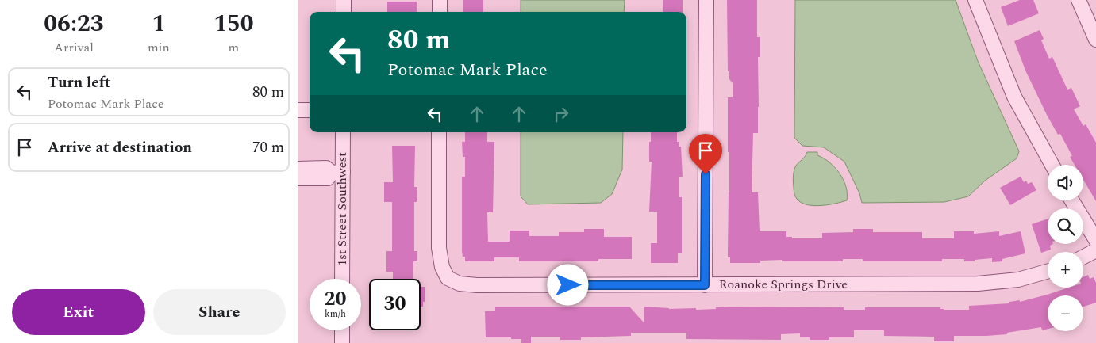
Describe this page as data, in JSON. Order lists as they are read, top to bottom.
{
  "streets": {
    "street": ["1st Street Southwest", "Roanoke Springs Drive"]
  },
  "page": {
    "eta": [
      "06:23",
      "Arrival",
      "1",
      "min",
      "150",
      "m"
    ],
    "turn": ["80 m", "Potomac Mark Place"],
    "list": [
      {
        "name": "Turn left",
        "note": "Potomac Mark Place",
        "value": "80 m"
      },
      {
        "name": "Arrive at destination",
        "value": "70 m"
      }
    ],
    "map_buttons": ["+", "−"],
    "speed": "20 km/h",
    "limit": "30",
    "buttons": ["Exit", "Share"]
  }
}
